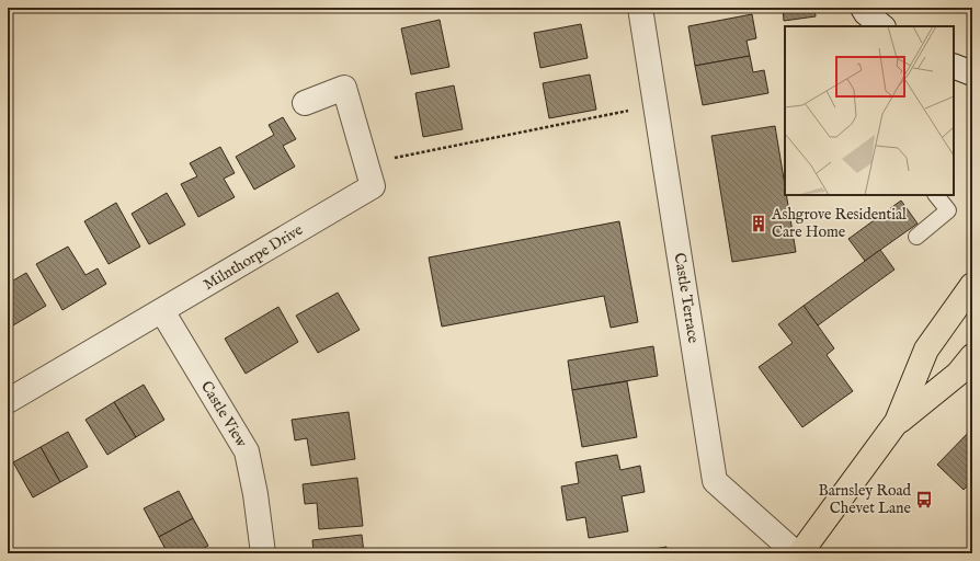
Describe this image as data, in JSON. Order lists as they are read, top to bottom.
{
  "streets": {
    "street": ["Milnthorpe Drive", "Castle Terrace", "Castle View"]
  },
  "crossings": [
    ["Milnthorpe Drive", "Castle View"]
  ],
  "places": {
    "building": ["Ashgrove Residential Care Home"],
    "bus stop": ["Barnsley Road Chevet Lane"]
  }
}
